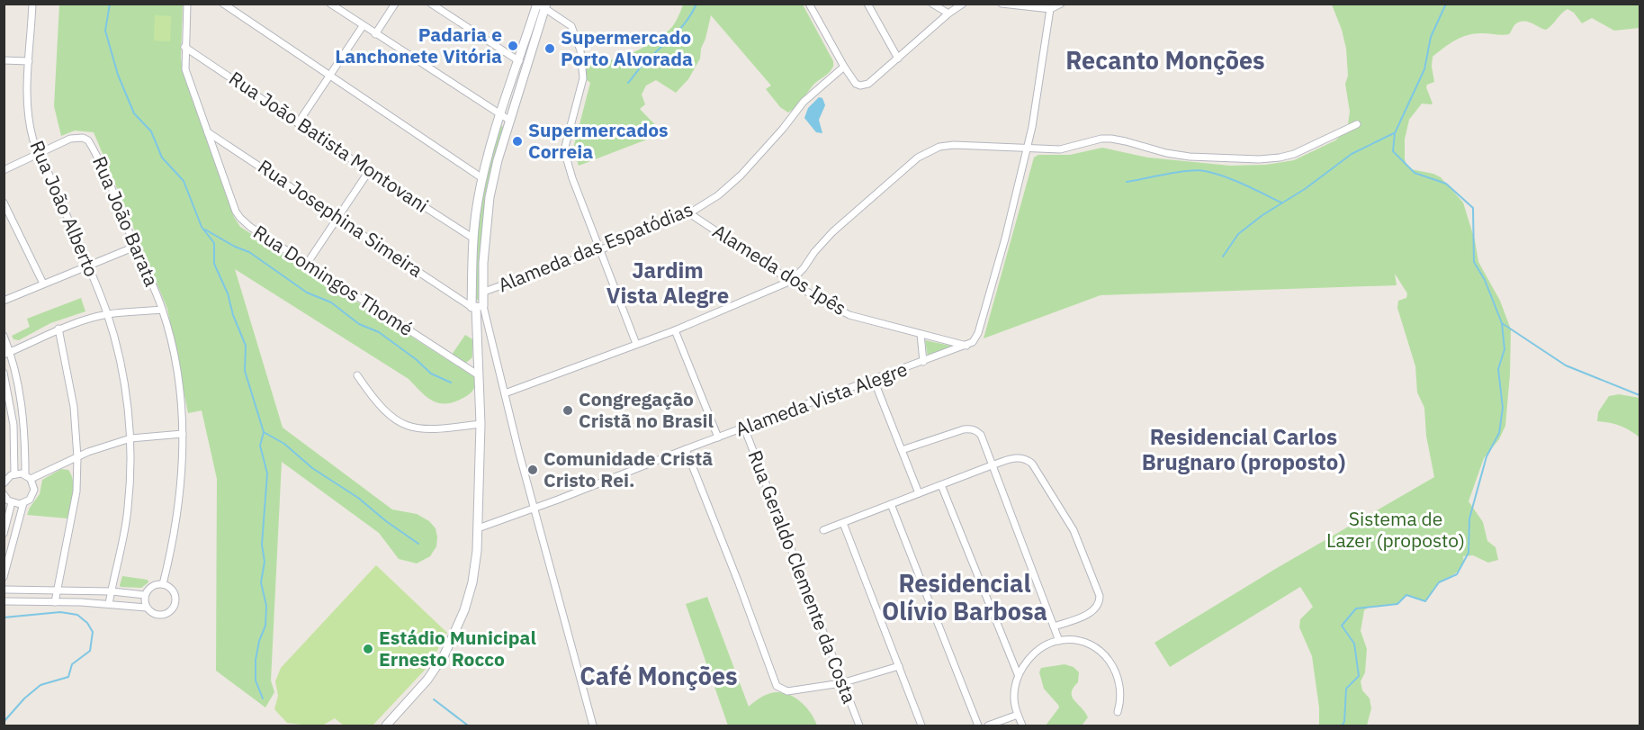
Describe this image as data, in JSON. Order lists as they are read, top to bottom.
{
  "streets": {
    "street": [
      "Rua João Batista Montovani",
      "Rua João Alberto",
      "Rua Josephina Simeira",
      "Rua João Barata",
      "Alameda das Espatódias",
      "Alameda dos Ipês",
      "Rua Domingos Thomé",
      "Alameda Vista Alegre",
      "Rua Geraldo Clemente da Costa"
    ]
  },
  "crossings": [
    ["Rua João Batista Montovani", "Rua Domingos Thomé"],
    ["Rua João Alberto", "Rua João Barata"],
    ["Rua Josephina Simeira", "Rua Domingos Thomé"],
    ["Alameda das Espatódias", "Alameda dos Ipês"],
    ["Alameda dos Ipês", "Alameda Vista Alegre"],
    ["Alameda Vista Alegre", "Rua Geraldo Clemente da Costa"]
  ],
  "districts": [
    "Recanto Monções",
    "Jardim Vista Alegre",
    "Residencial Carlos Brugnaro (proposto)",
    "Residencial Olívio Barbosa",
    "Café Monções"
  ],
  "parks": ["Sistema de Lazer (proposto)"],
  "places": [
    "Padaria e Lanchonete Vitória",
    "Supermercado Porto Alvorada",
    "Supermercados Correia",
    "Congregação Cristã no Brasil",
    "Comunidade Cristã Cristo Rei.",
    "Estádio Municipal Ernesto Rocco"
  ]
}
